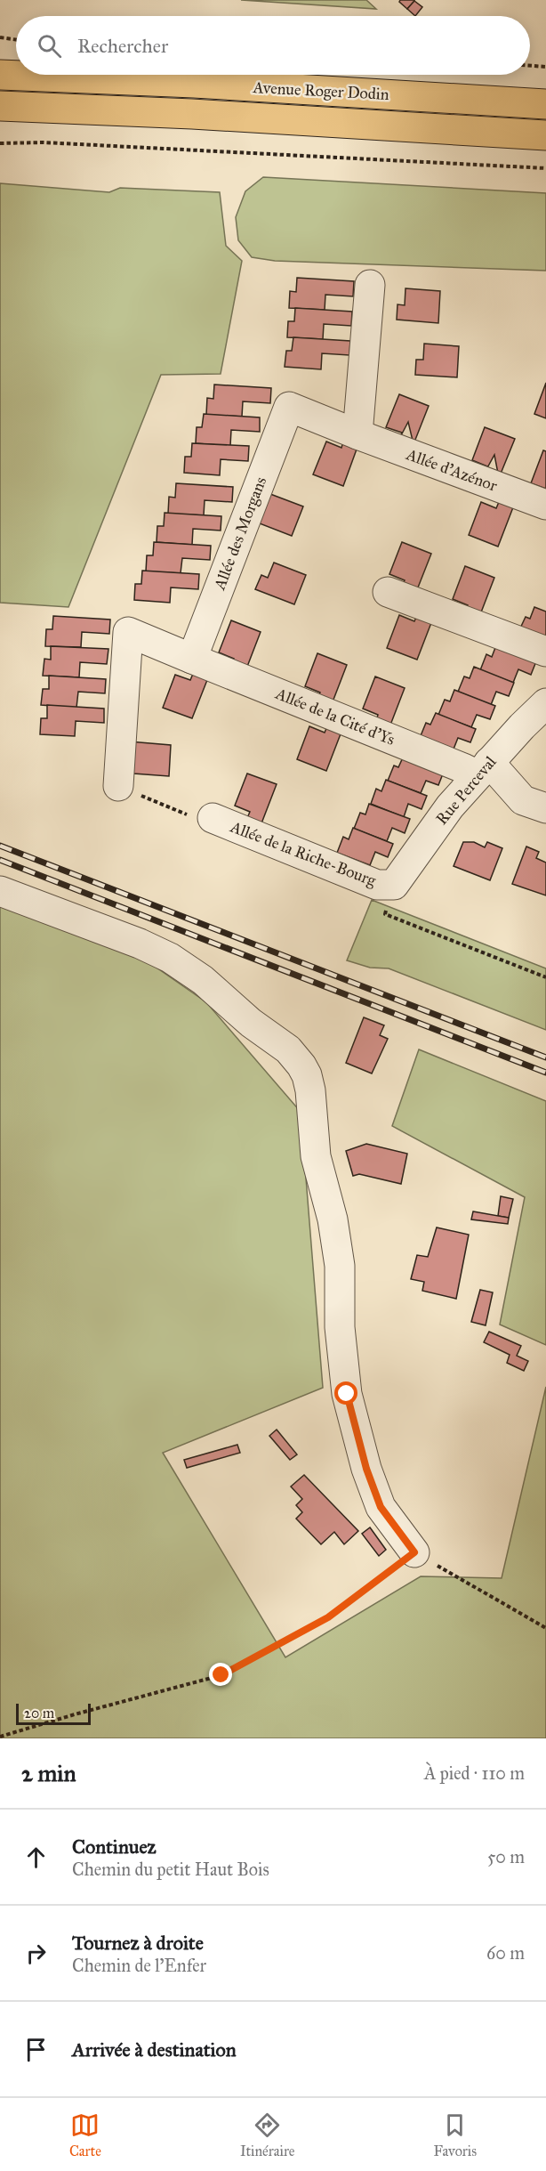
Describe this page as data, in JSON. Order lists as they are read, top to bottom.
{
  "streets": {
    "main road": ["Avenue Roger Dodin"],
    "street": [
      "Allée d'Azénor",
      "Allée des Morgans",
      "Allée de la Cité d'Ys",
      "Rue Perceval",
      "Allée de la Riche-Bourg"
    ]
  },
  "crossings": [
    ["Allée d'Azénor", "Allée des Morgans"],
    ["Allée des Morgans", "Allée de la Cité d'Ys"],
    ["Allée de la Cité d'Ys", "Rue Perceval"],
    ["Rue Perceval", "Allée de la Riche-Bourg"]
  ],
  "scale_bar": "20 m",
  "page": {
    "search": "Rechercher",
    "scale": "20 m",
    "heading": ["2 min", "À pied · 110 m"],
    "list": [
      ["Continuez", "Chemin du petit Haut Bois", "50 m"],
      ["Tournez à droite", "Chemin de l'Enfer", "60 m"],
      "Arrivée à destination"
    ],
    "nav": ["Carte", "Itinéraire", "Favoris"]
  }
}
